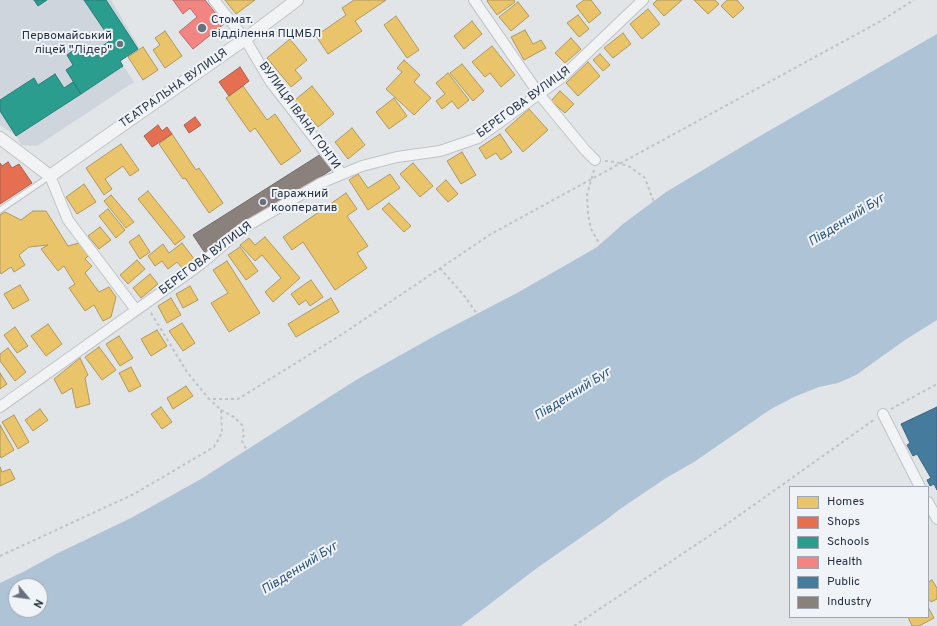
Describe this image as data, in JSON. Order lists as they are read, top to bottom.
{
  "streets": {
    "street": ["ТЕАТРАЛЬНА ВУЛИЦЯ", "БЕРЕГОВА ВУЛИЦЯ", "ВУЛИЦЯ ІВАНА ГОНТИ"]
  },
  "crossings": [
    ["ТЕАТРАЛЬНА ВУЛИЦЯ", "ВУЛИЦЯ ІВАНА ГОНТИ"],
    ["БЕРЕГОВА ВУЛИЦЯ", "ВУЛИЦЯ ІВАНА ГОНТИ"]
  ],
  "water": ["Південний Буг"],
  "places": ["Стомат. відділення ПЦМБЛ", "Первомайський ліцей \"Лідер\"", "Гаражний кооператив"],
  "legend": [
    "Homes",
    "Shops",
    "Schools",
    "Health",
    "Public",
    "Industry"
  ],
  "north": "bottom right"
}
